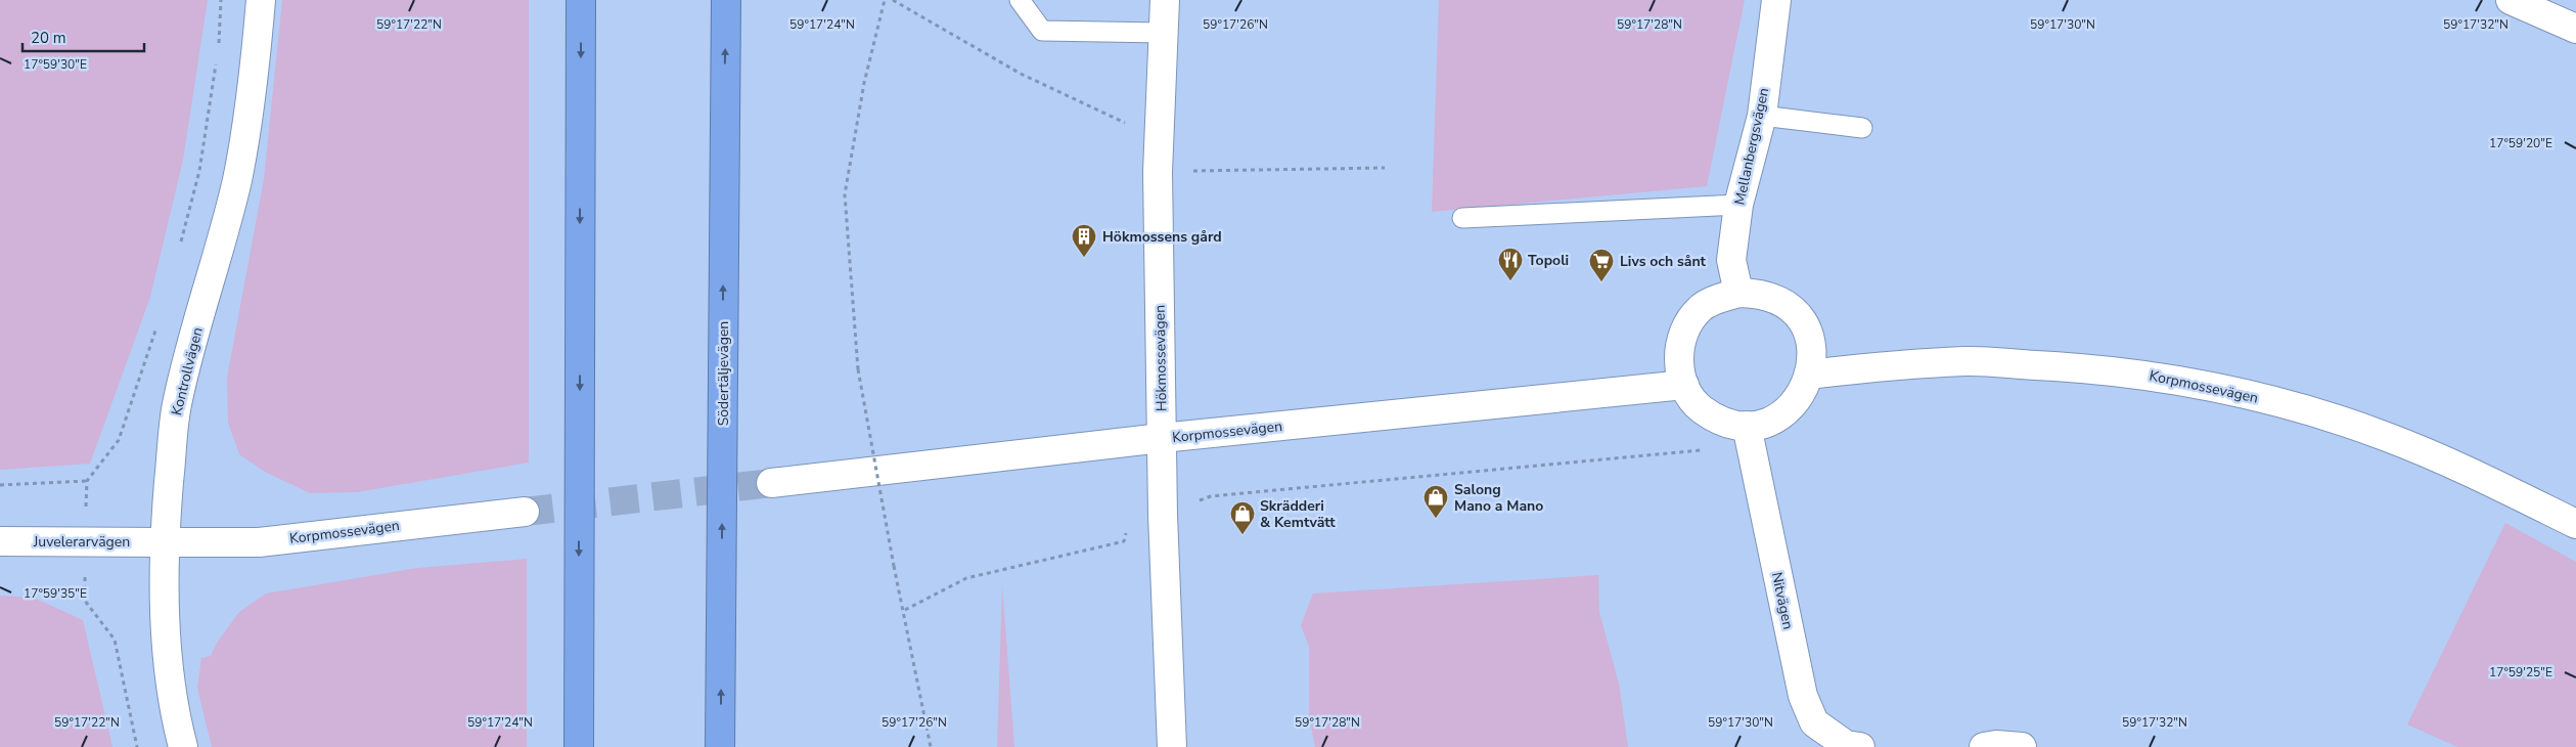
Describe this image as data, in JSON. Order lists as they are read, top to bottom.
{
  "streets": {
    "highway": ["Södertäljevägen"],
    "street": [
      "Mellanbergsvägen",
      "Hökmossevägen",
      "Kontrollvägen",
      "Korpmossevägen",
      "Juvelerarvägen",
      "Nitvägen"
    ]
  },
  "crossings": [
    ["Mellanbergsvägen", "Korpmossevägen"],
    ["Mellanbergsvägen", "Nitvägen"],
    ["Hökmossevägen", "Korpmossevägen"],
    ["Kontrollvägen", "Korpmossevägen"],
    ["Kontrollvägen", "Juvelerarvägen"],
    ["Korpmossevägen", "Juvelerarvägen"],
    ["Korpmossevägen", "Nitvägen"]
  ],
  "places": {
    "building": ["Hökmossens gård"],
    "restaurant": ["Topoli"],
    "supermarket": ["Livs och sånt"],
    "shop": ["Salong Mano a Mano", "Skrädderi & Kemtvätt"]
  },
  "scale_bar": "20 m",
  "coordinates": [
    "59°17'22\"N",
    "59°17'24\"N",
    "59°17'26\"N",
    "59°17'28\"N",
    "59°17'30\"N",
    "59°17'32\"N",
    "17°59'30\"E",
    "17°59'20\"E",
    "17°59'35\"E",
    "17°59'25\"E"
  ]
}
